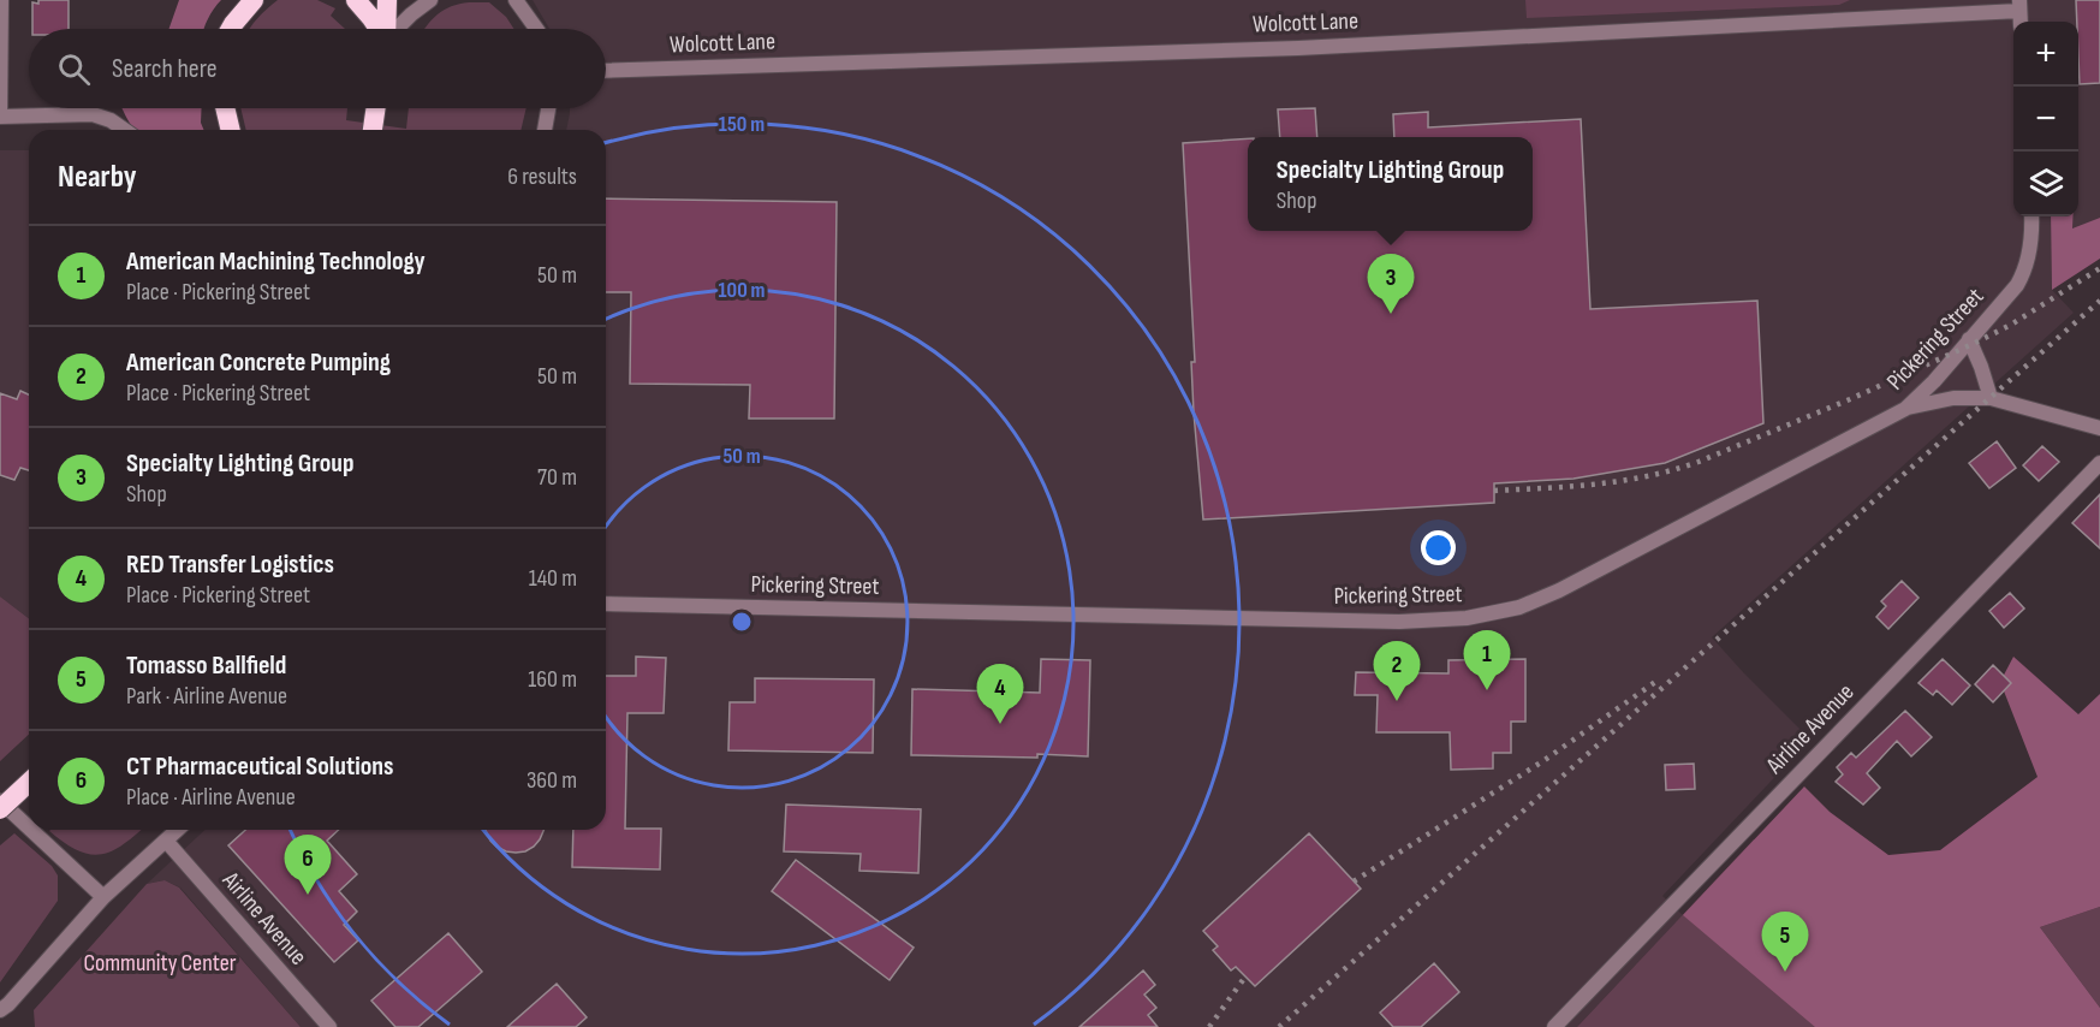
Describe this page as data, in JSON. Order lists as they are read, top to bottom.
{
  "streets": {
    "street": ["Wolcott Lane", "Pickering Street", "Airline Avenue"]
  },
  "parks": ["Community Center"],
  "page": {
    "map_buttons": ["+", "−"],
    "search": "Search here",
    "heading": ["Nearby", "6 results"],
    "popup": ["Specialty Lighting Group", "Shop"],
    "list": [
      {
        "mark": "1",
        "name": "American Machining Technology",
        "note": "Place · Pickering Street",
        "value": "50 m"
      },
      {
        "mark": "2",
        "name": "American Concrete Pumping",
        "note": "Place · Pickering Street",
        "value": "50 m"
      },
      {
        "mark": "3",
        "name": "Specialty Lighting Group",
        "note": "Shop",
        "value": "70 m"
      },
      {
        "mark": "4",
        "name": "RED Transfer Logistics",
        "note": "Place · Pickering Street",
        "value": "140 m"
      },
      {
        "mark": "5",
        "name": "Tomasso Ballfield",
        "note": "Park · Airline Avenue",
        "value": "160 m"
      },
      {
        "mark": "6",
        "name": "CT Pharmaceutical Solutions",
        "note": "Place · Airline Avenue",
        "value": "360 m"
      }
    ],
    "pins": [
      "3",
      "1",
      "2",
      "4",
      "6",
      "5"
    ]
  },
  "rings": ["150 m", "100 m", "50 m"]
}
